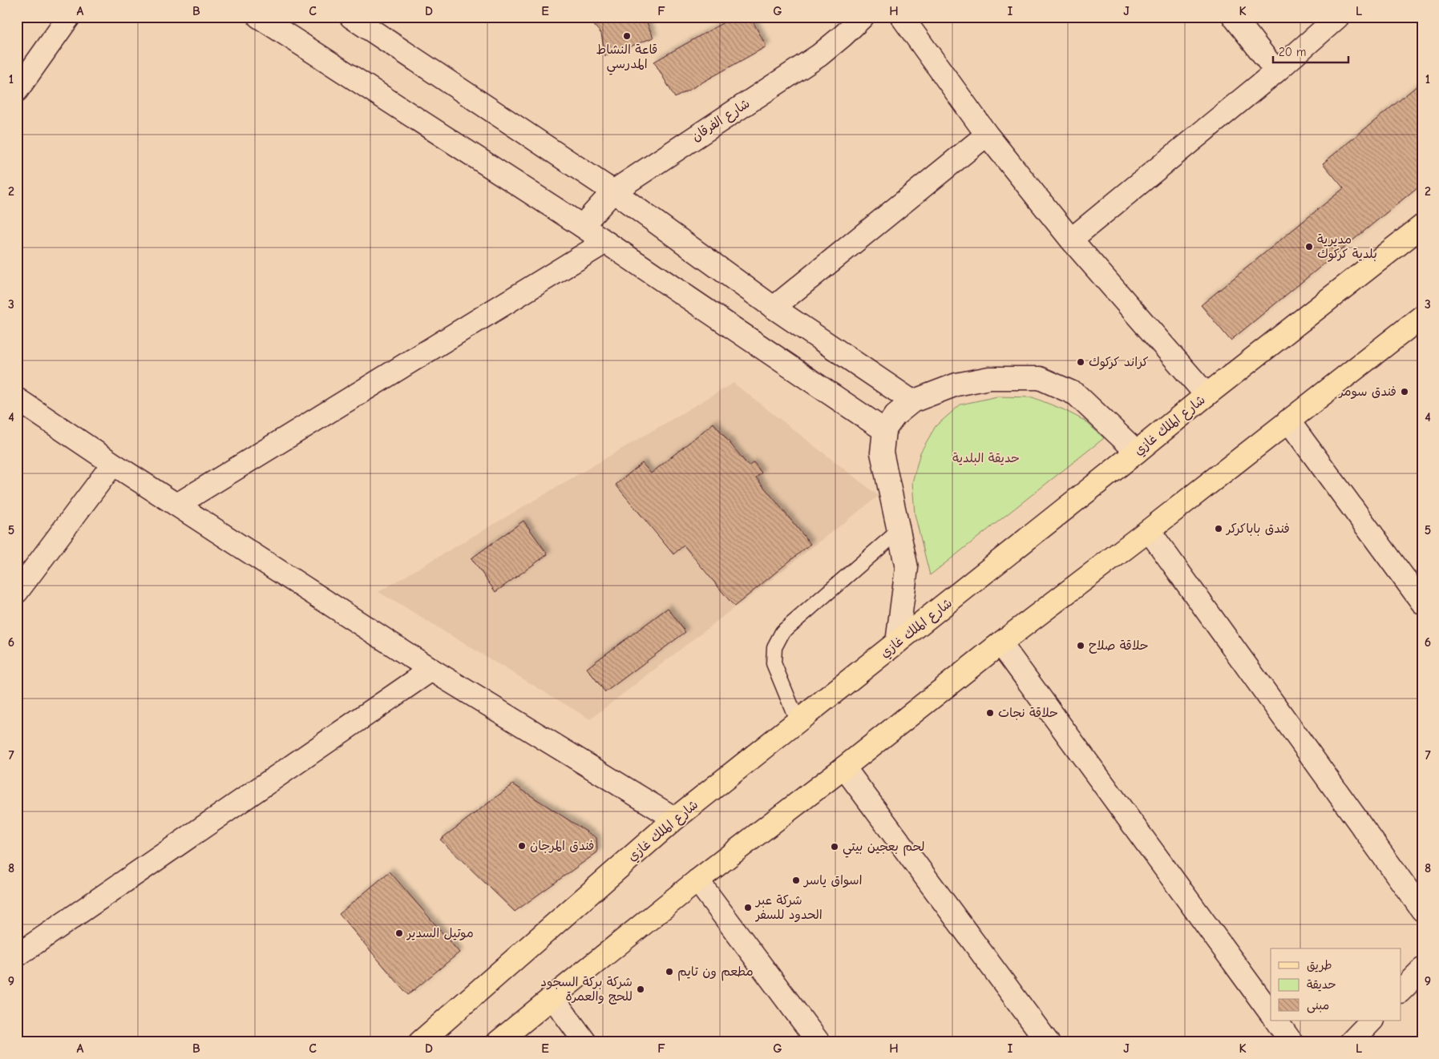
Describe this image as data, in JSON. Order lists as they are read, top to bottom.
{
  "streets": {
    "main road": ["شارع الملك غازي"],
    "street": ["شارع الفرقان"]
  },
  "parks": ["حديقة البلدية"],
  "places": [
    "قاعة النشاط المدرسي",
    "مديرية بلدية كركوك",
    "كراند كركوك",
    "فندق سومر",
    "فندق باباكركر",
    "حلاقة صلاح",
    "حلاقة نجات",
    "فندق المرجان",
    "لحم بعجين بيتي",
    "اسواق ياسر",
    "شركة عبر الحدود للسفر",
    "موتيل السدير",
    "مطعم ون تايم",
    "شركة بركة السجود للحج والعمرة"
  ],
  "legend": ["طريق", "حديقة", "مبنى"],
  "scale_bar": "20 m",
  "grid": {
    "columns": [
      "A",
      "B",
      "C",
      "D",
      "E",
      "F",
      "G",
      "H",
      "I",
      "J",
      "K",
      "L"
    ],
    "rows": [
      "1",
      "2",
      "3",
      "4",
      "5",
      "6",
      "7",
      "8",
      "9"
    ]
  }
}
